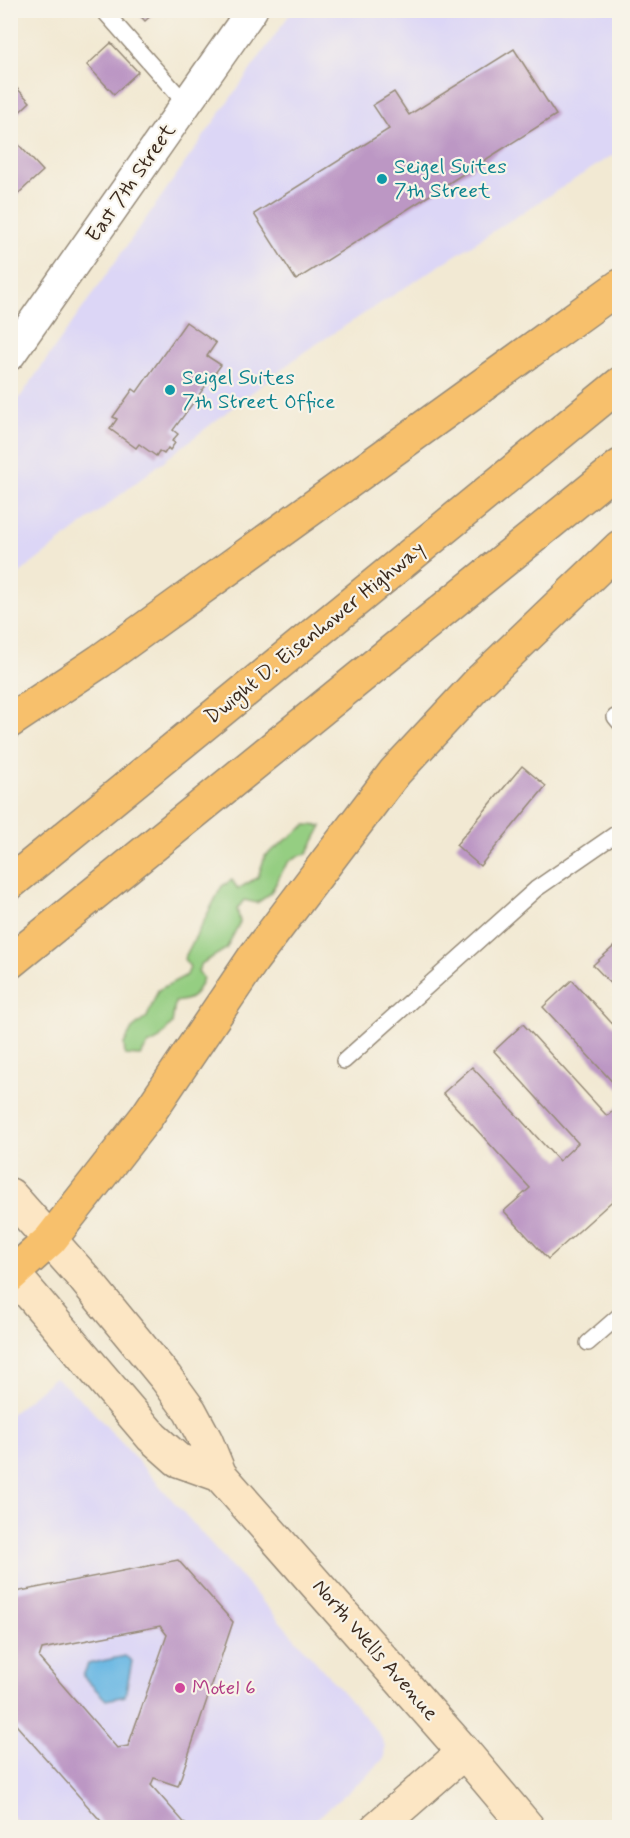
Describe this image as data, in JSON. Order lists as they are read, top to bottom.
{
  "streets": {
    "highway": ["Dwight D. Eisenhower Highway"],
    "main road": ["North Wells Avenue"],
    "street": ["East 7th Street"]
  },
  "places": ["Seigel Suites 7th Street", "Seigel Suites 7th Street Office", "Motel 6"]
}
